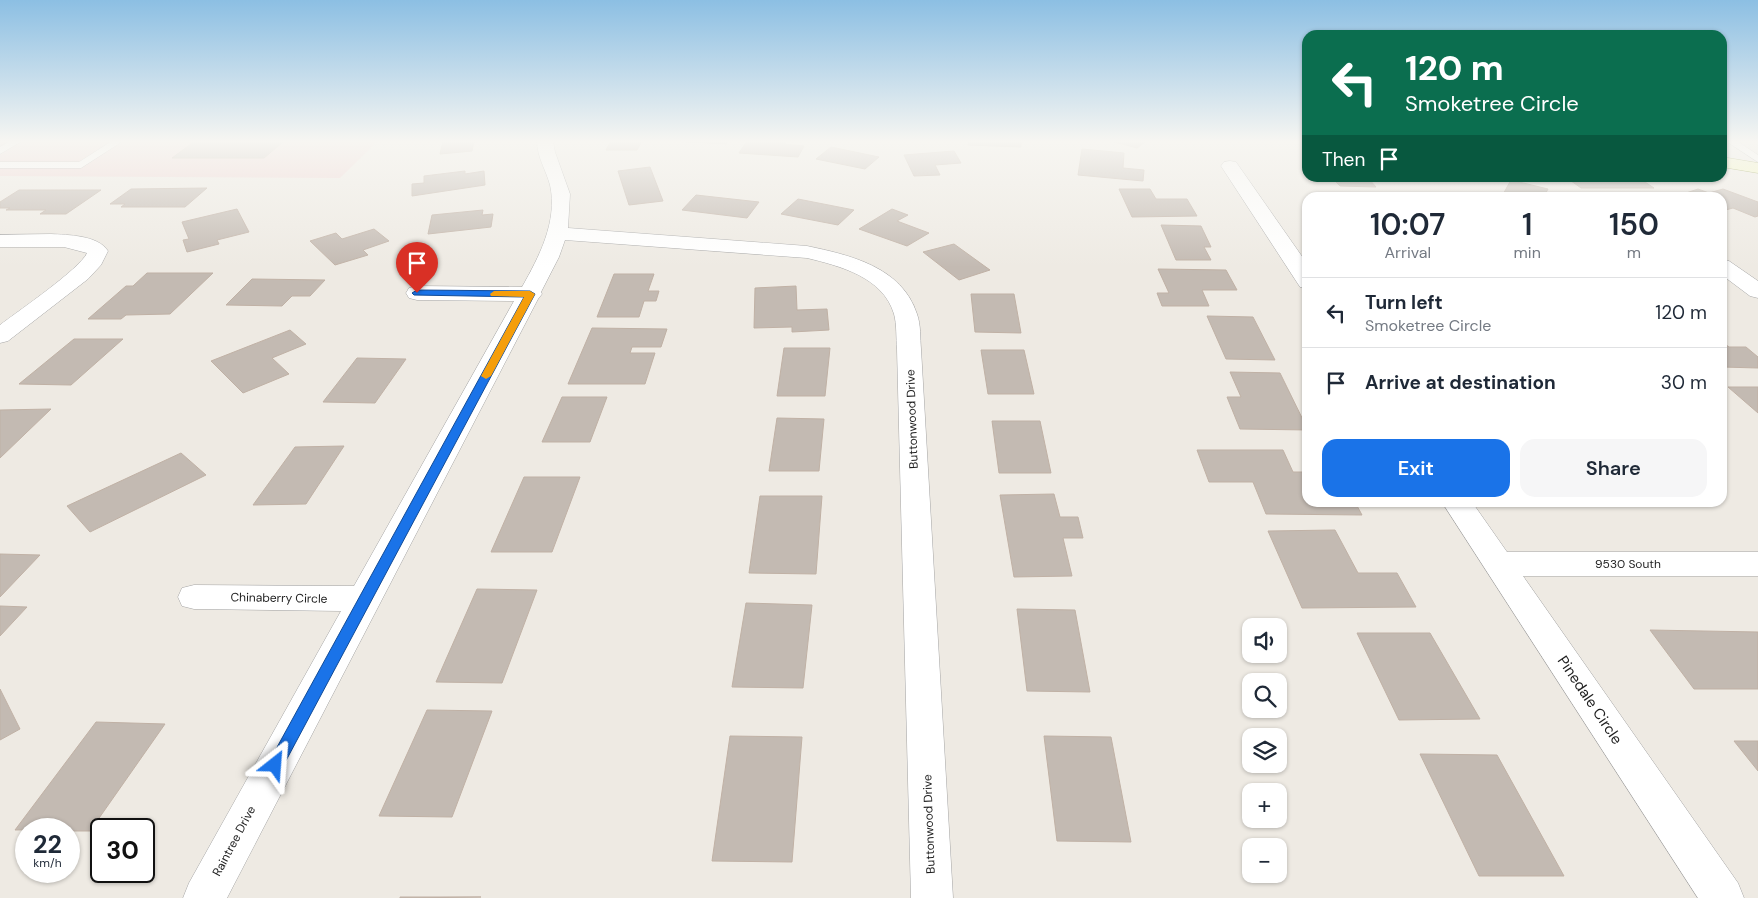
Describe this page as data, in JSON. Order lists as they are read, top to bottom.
{
  "streets": {
    "street": [
      "Buttonwood Drive",
      "9530 South",
      "Chinaberry Circle",
      "Pinedale Circle",
      "Raintree Drive"
    ]
  },
  "crossings": [
    ["Buttonwood Drive", "Raintree Drive"],
    ["9530 South", "Pinedale Circle"],
    ["Chinaberry Circle", "Raintree Drive"]
  ],
  "page": {
    "turn": ["120 m", "Smoketree Circle"],
    "then": "Then",
    "eta": [
      "10:07",
      "Arrival",
      "1",
      "min",
      "150",
      "m"
    ],
    "list": [
      {
        "name": "Turn left",
        "note": "Smoketree Circle",
        "value": "120 m"
      },
      {
        "name": "Arrive at destination",
        "value": "30 m"
      }
    ],
    "buttons": ["Exit", "Share"],
    "map_buttons": ["+", "−"],
    "speed": "22 km/h",
    "limit": "30"
  }
}
